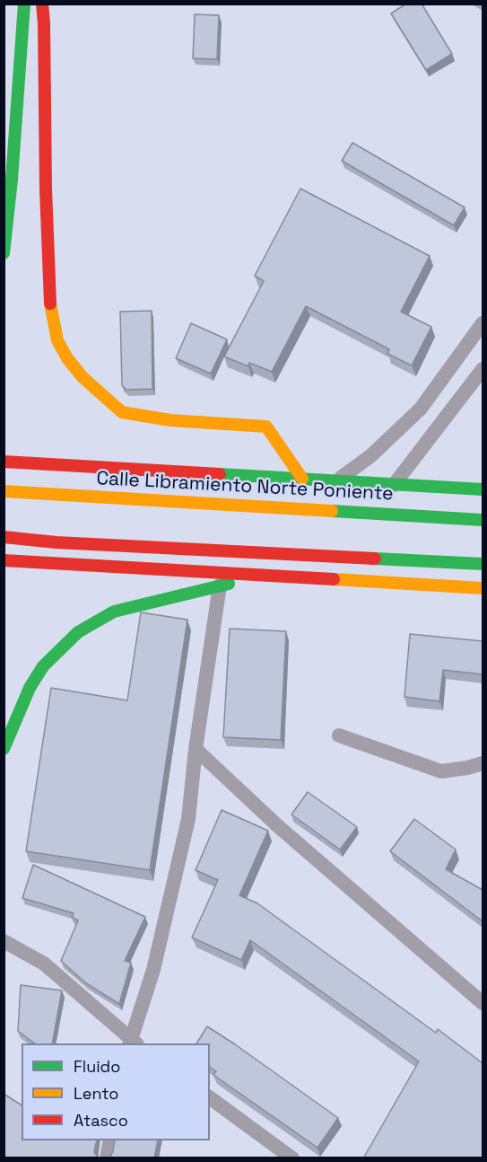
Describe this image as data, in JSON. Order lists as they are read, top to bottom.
{
  "streets": {
    "main road": ["Calle Libramiento Norte Poniente"]
  },
  "legend": ["Fluido", "Lento", "Atasco"]
}
